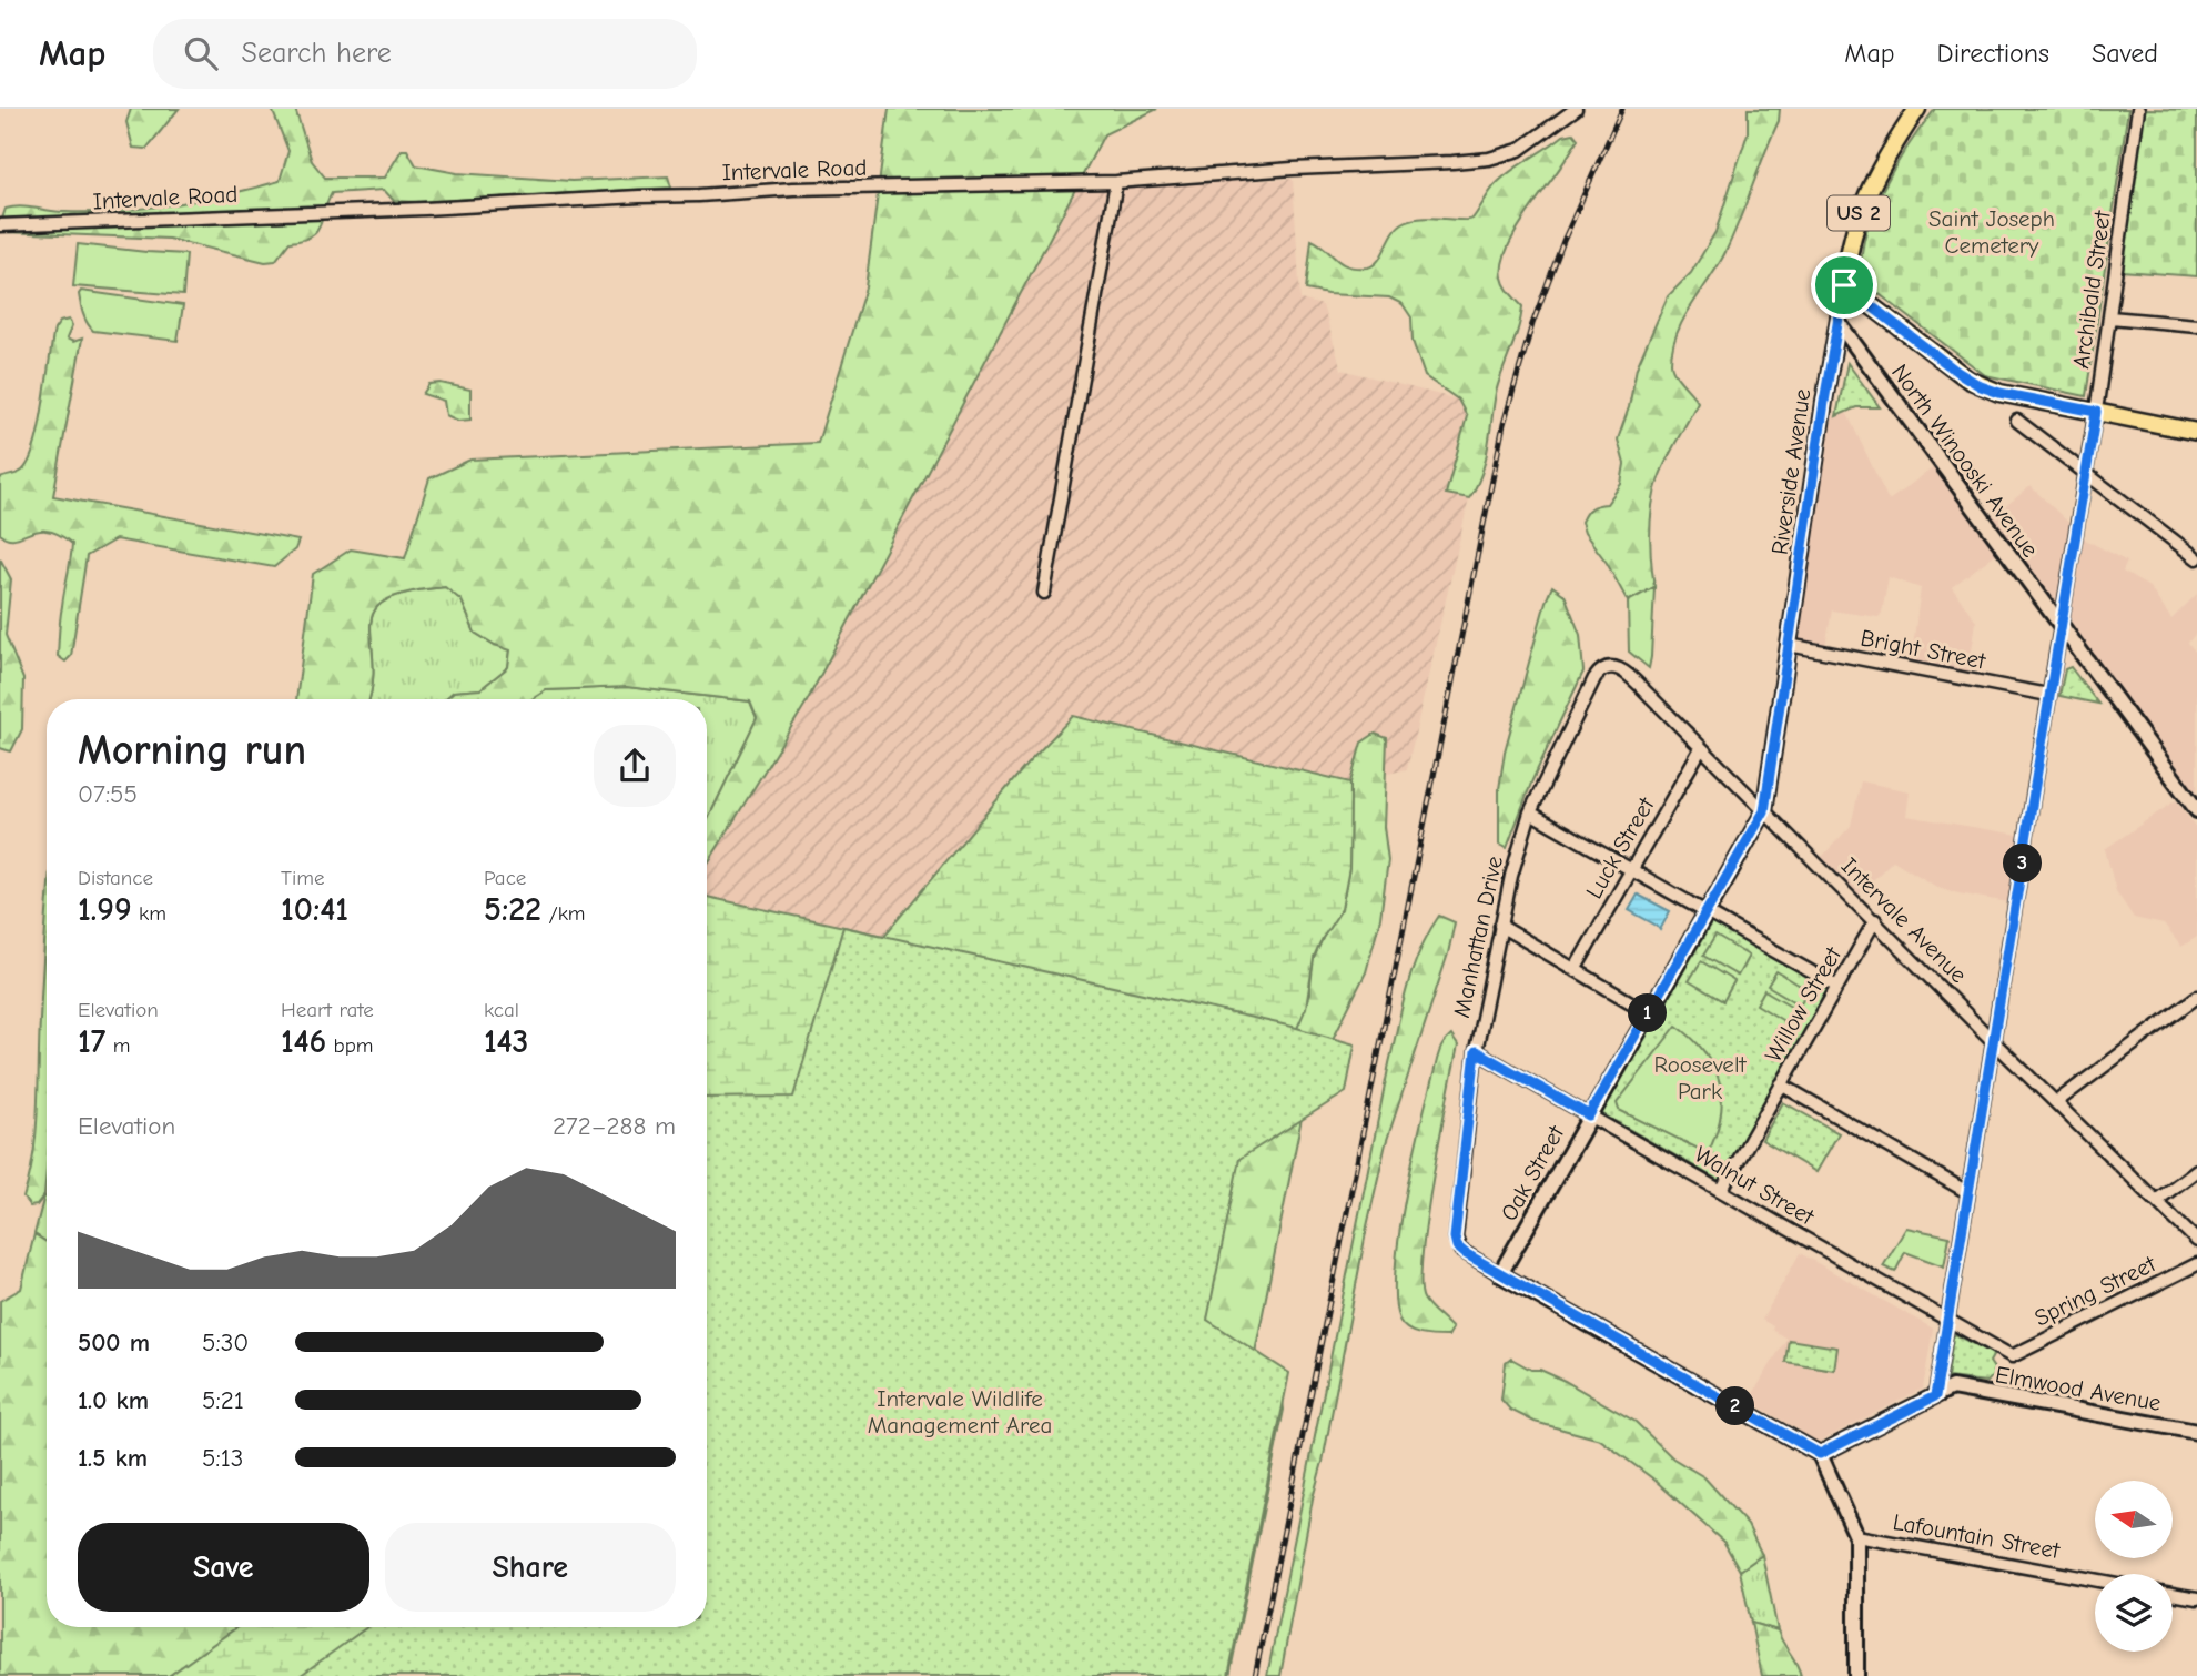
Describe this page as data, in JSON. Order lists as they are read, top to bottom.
{
  "streets": {
    "main road": ["US 2", "Riverside Avenue"],
    "street": [
      "Intervale Road",
      "Archibald Street",
      "North Winooski Avenue",
      "Bright Street",
      "Luck Street",
      "Intervale Avenue",
      "Manhattan Drive",
      "Willow Street",
      "Oak Street",
      "Walnut Street",
      "Spring Street",
      "Elmwood Avenue",
      "Lafountain Street"
    ]
  },
  "crossings": [
    ["Archibald Street", "North Winooski Avenue"],
    ["Archibald Street", "Bright Street"],
    ["Archibald Street", "Intervale Avenue"],
    ["Archibald Street", "Walnut Street"],
    ["Archibald Street", "Elmwood Avenue"],
    ["North Winooski Avenue", "Riverside Avenue"],
    ["Riverside Avenue", "Bright Street"],
    ["Riverside Avenue", "Intervale Avenue"],
    ["Riverside Avenue", "Oak Street"],
    ["Luck Street", "Intervale Avenue"],
    ["Intervale Avenue", "Manhattan Drive"],
    ["Intervale Avenue", "Willow Street"],
    ["Intervale Avenue", "Oak Street"],
    ["Manhattan Drive", "Oak Street"],
    ["Manhattan Drive", "Walnut Street"],
    ["Willow Street", "Walnut Street"],
    ["Oak Street", "Walnut Street"],
    ["Walnut Street", "Spring Street"]
  ],
  "parks": ["Saint Joseph Cemetery", "Roosevelt Park", "Intervale Wildlife Management Area"],
  "north": "left",
  "page": {
    "header": "Map",
    "search": "Search here",
    "nav": ["Map", "Directions", "Saved"],
    "heading": ["Morning run", "07:55"],
    "stats": [
      ["Distance", "1.99 km"],
      ["Time", "10:41"],
      ["Pace", "5:22 /km"],
      ["Elevation", "17 m"],
      ["Heart rate", "146 bpm"],
      ["kcal", "143"]
    ],
    "pins": ["3", "1", "2"],
    "chart": ["Elevation", "272–288 m"],
    "list": [
      {
        "name": "500 m",
        "note": "5:30"
      },
      {
        "name": "1.0 km",
        "note": "5:21"
      },
      {
        "name": "1.5 km",
        "note": "5:13"
      }
    ],
    "buttons": ["Save", "Share"]
  }
}
